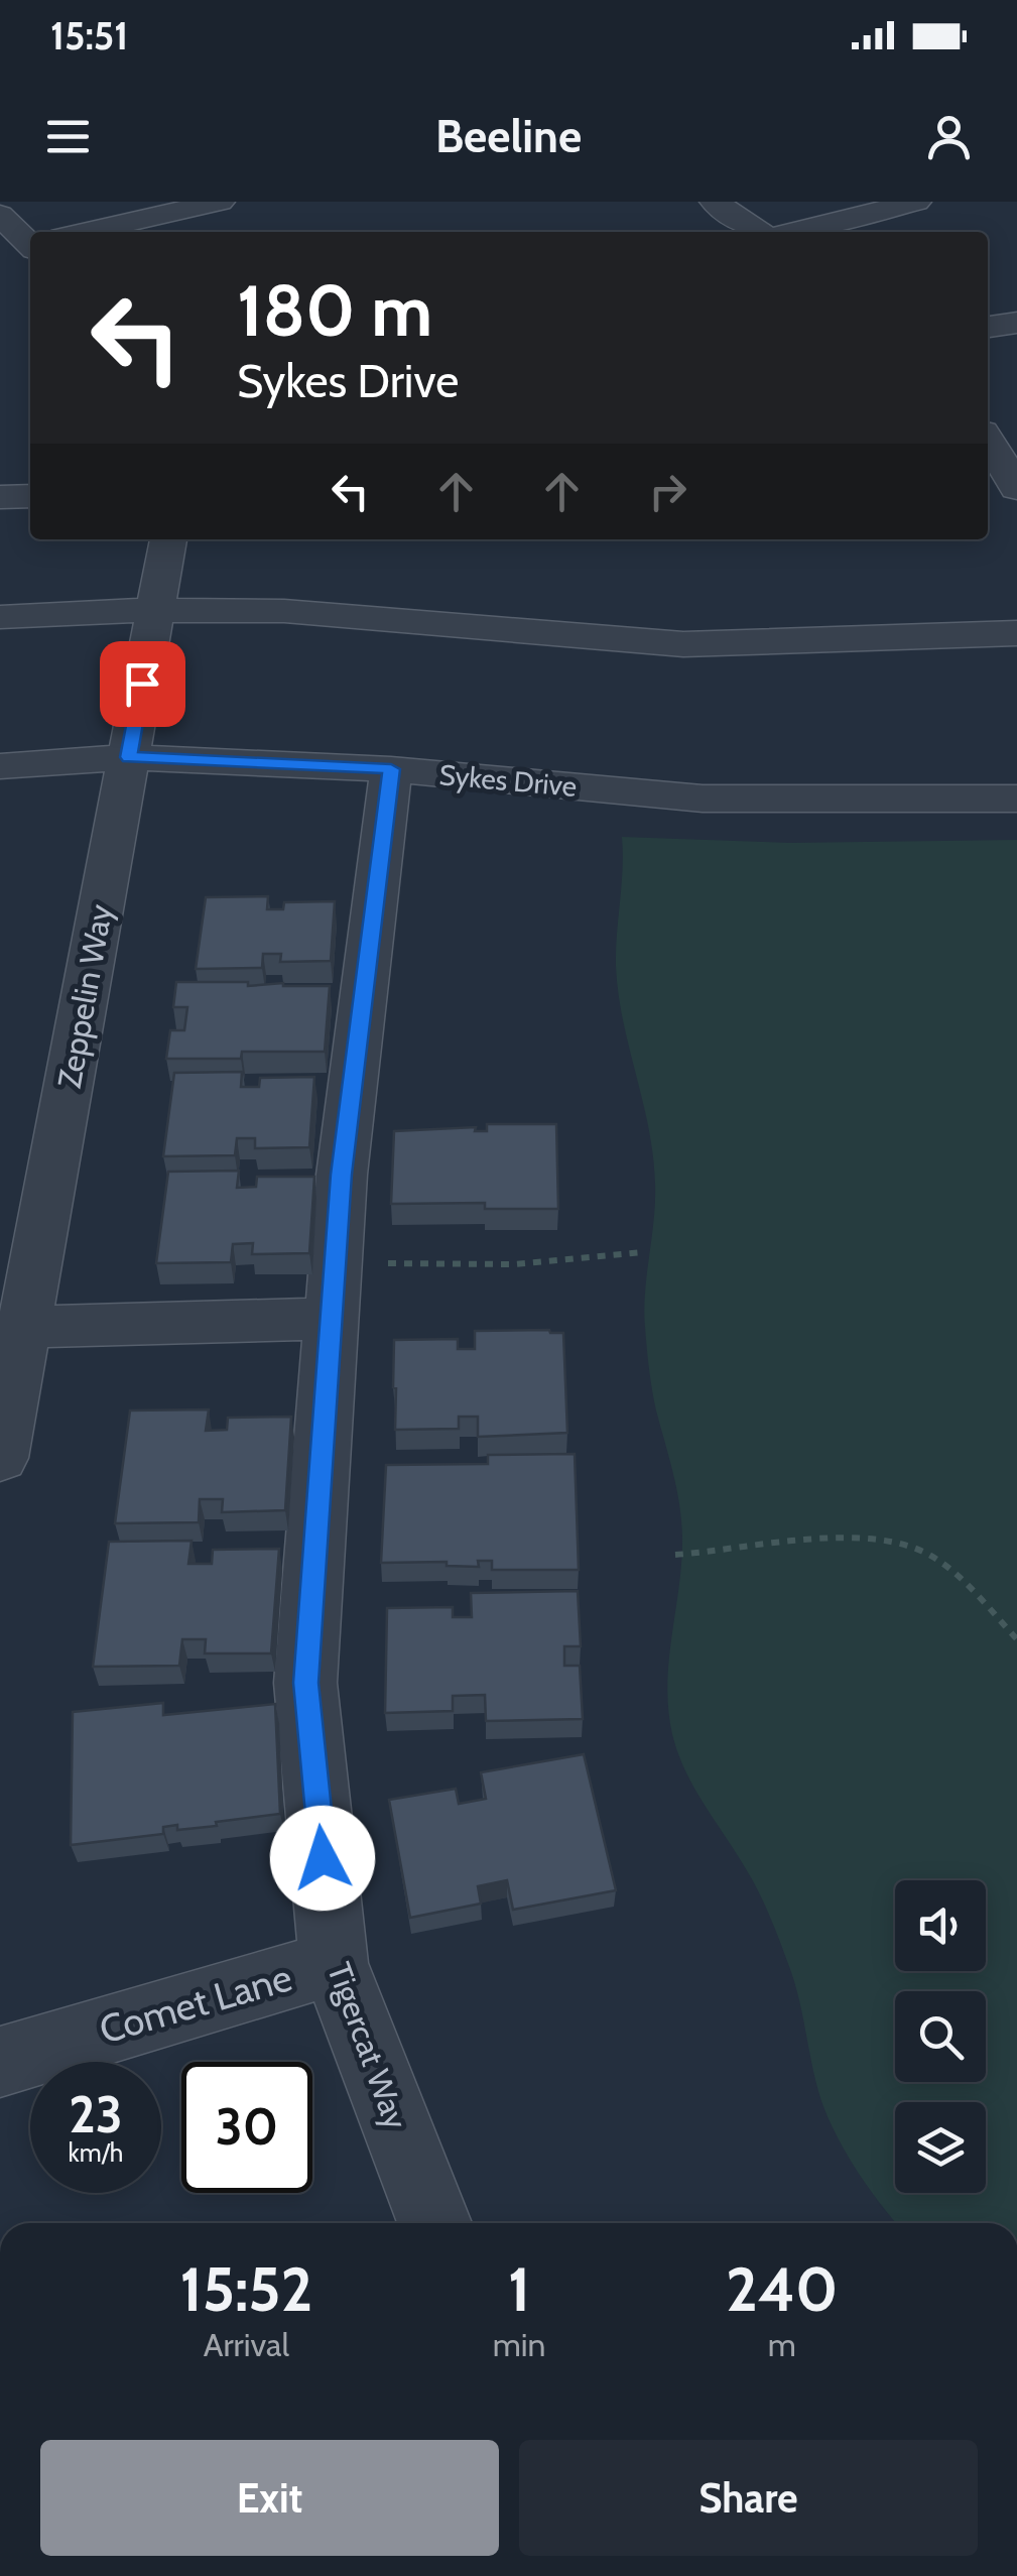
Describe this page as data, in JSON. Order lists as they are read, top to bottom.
{
  "streets": {
    "street": [
      "Sykes Drive",
      "Zeppelin Way",
      "Comet Lane",
      "Tigercat Way"
    ]
  },
  "crossings": [
    ["Sykes Drive", "Zeppelin Way"],
    ["Sykes Drive", "Tigercat Way"],
    ["Comet Lane", "Tigercat Way"]
  ],
  "page": {
    "status": "15:51",
    "header": "Beeline",
    "turn": ["180 m", "Sykes Drive"],
    "speed": "23 km/h",
    "limit": "30",
    "eta": [
      "15:52",
      "Arrival",
      "1",
      "min",
      "240",
      "m"
    ],
    "buttons": ["Exit", "Share"]
  }
}
